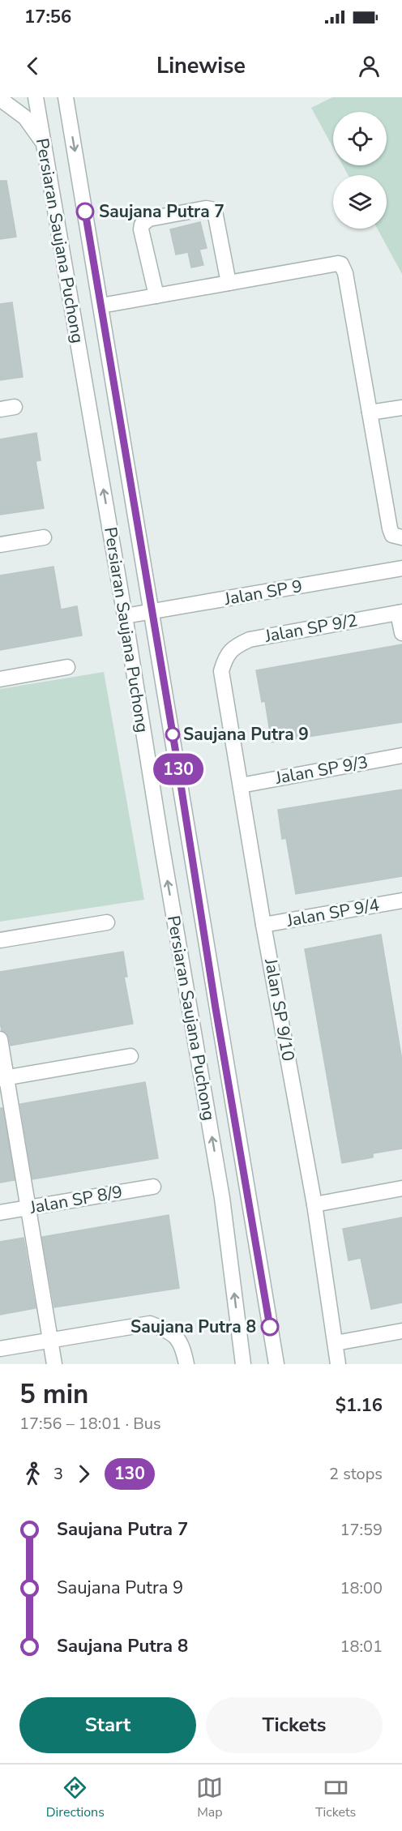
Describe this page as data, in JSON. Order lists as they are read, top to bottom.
{
  "streets": {
    "street": [
      "Persiaran Saujana Puchong",
      "Jalan SP 9",
      "Jalan SP 9/2",
      "Jalan SP 9/3",
      "Jalan SP 9/4",
      "Jalan SP 9/10",
      "Jalan SP 8/9"
    ]
  },
  "crossings": [
    ["Persiaran Saujana Puchong", "Jalan SP 9"],
    ["Jalan SP 9/2", "Jalan SP 9/10"],
    ["Jalan SP 9/3", "Jalan SP 9/10"],
    ["Jalan SP 9/4", "Jalan SP 9/10"]
  ],
  "places": ["Saujana Putra 7", "Saujana Putra 9", "Saujana Putra 8"],
  "lines": ["bus line 130"],
  "page": {
    "status": "17:56",
    "header": "Linewise",
    "on_map": "130",
    "heading": ["5 min", "17:56 – 18:01 · Bus", "$1.16"],
    "legs": ["3", "130", "2 stops"],
    "list": [
      {
        "name": "Saujana Putra 7",
        "value": "17:59"
      },
      {
        "name": "Saujana Putra 9",
        "value": "18:00"
      },
      {
        "name": "Saujana Putra 8",
        "value": "18:01"
      }
    ],
    "buttons": ["Start", "Tickets"],
    "tabs": ["Directions", "Map", "Tickets"]
  }
}
